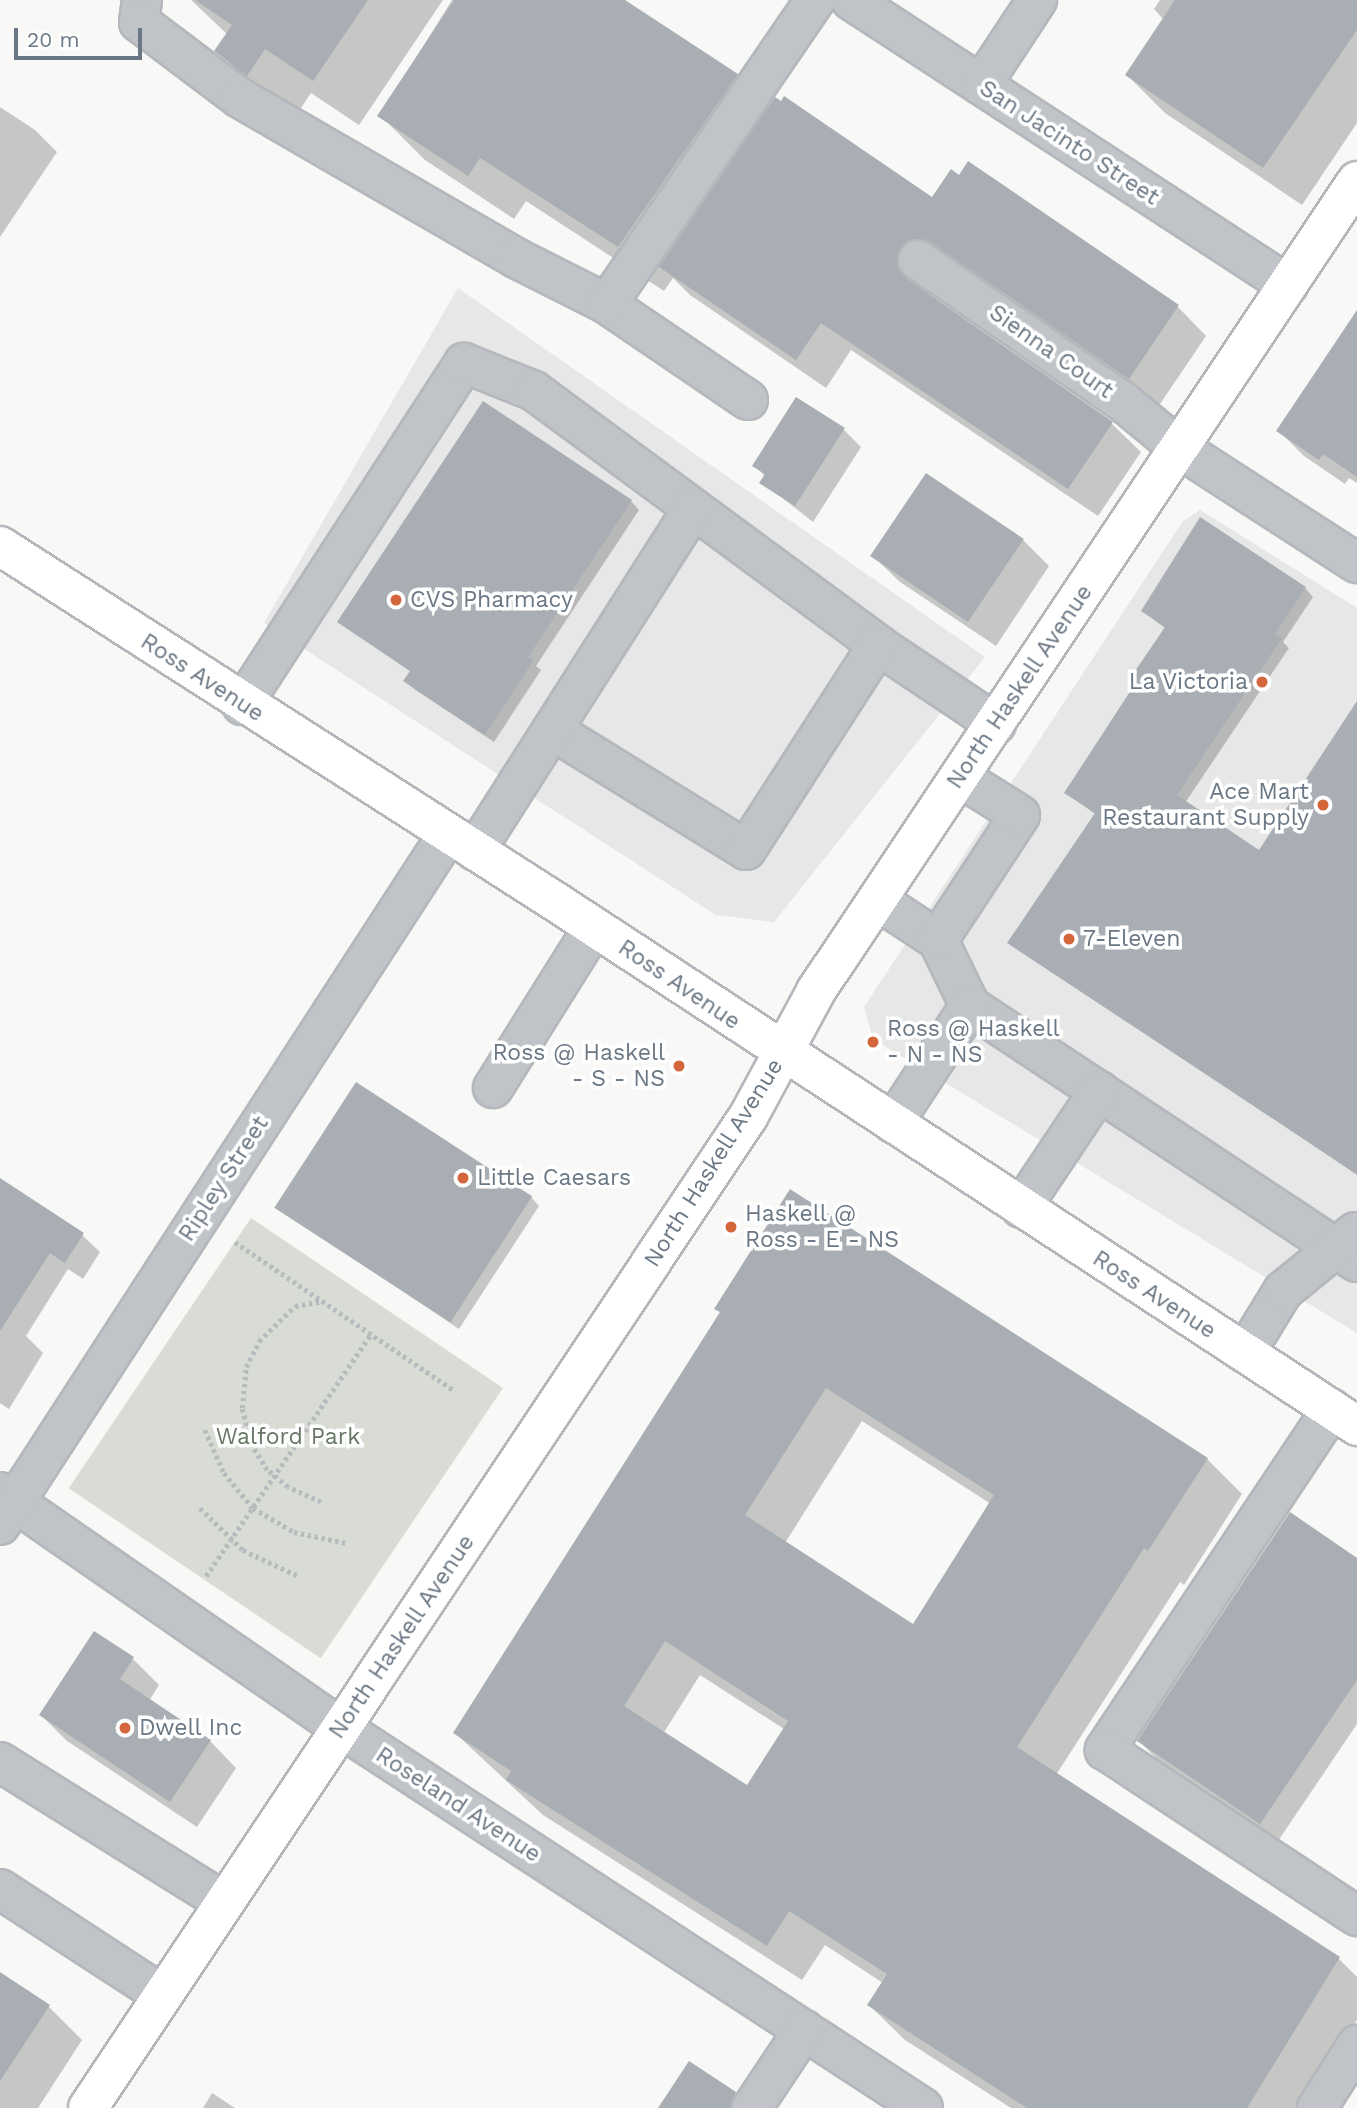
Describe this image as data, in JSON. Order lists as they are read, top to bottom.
{
  "streets": {
    "main road": ["Ross Avenue", "North Haskell Avenue"],
    "street": [
      "San Jacinto Street",
      "Sienna Court",
      "Ripley Street",
      "Roseland Avenue"
    ]
  },
  "crossings": [
    ["San Jacinto Street", "North Haskell Avenue"],
    ["Sienna Court", "North Haskell Avenue"],
    ["Ross Avenue", "North Haskell Avenue"],
    ["Ross Avenue", "Ripley Street"],
    ["North Haskell Avenue", "Roseland Avenue"],
    ["Ripley Street", "Roseland Avenue"]
  ],
  "parks": ["Walford Park"],
  "places": [
    "CVS Pharmacy",
    "La Victoria",
    "Ace Mart Restaurant Supply",
    "7-Eleven",
    "Ross @ Haskell - N - NS",
    "Ross @ Haskell - S - NS",
    "Little Caesars",
    "Haskell @ Ross - E - NS",
    "Dwell Inc"
  ],
  "scale_bar": "20 m"
}
